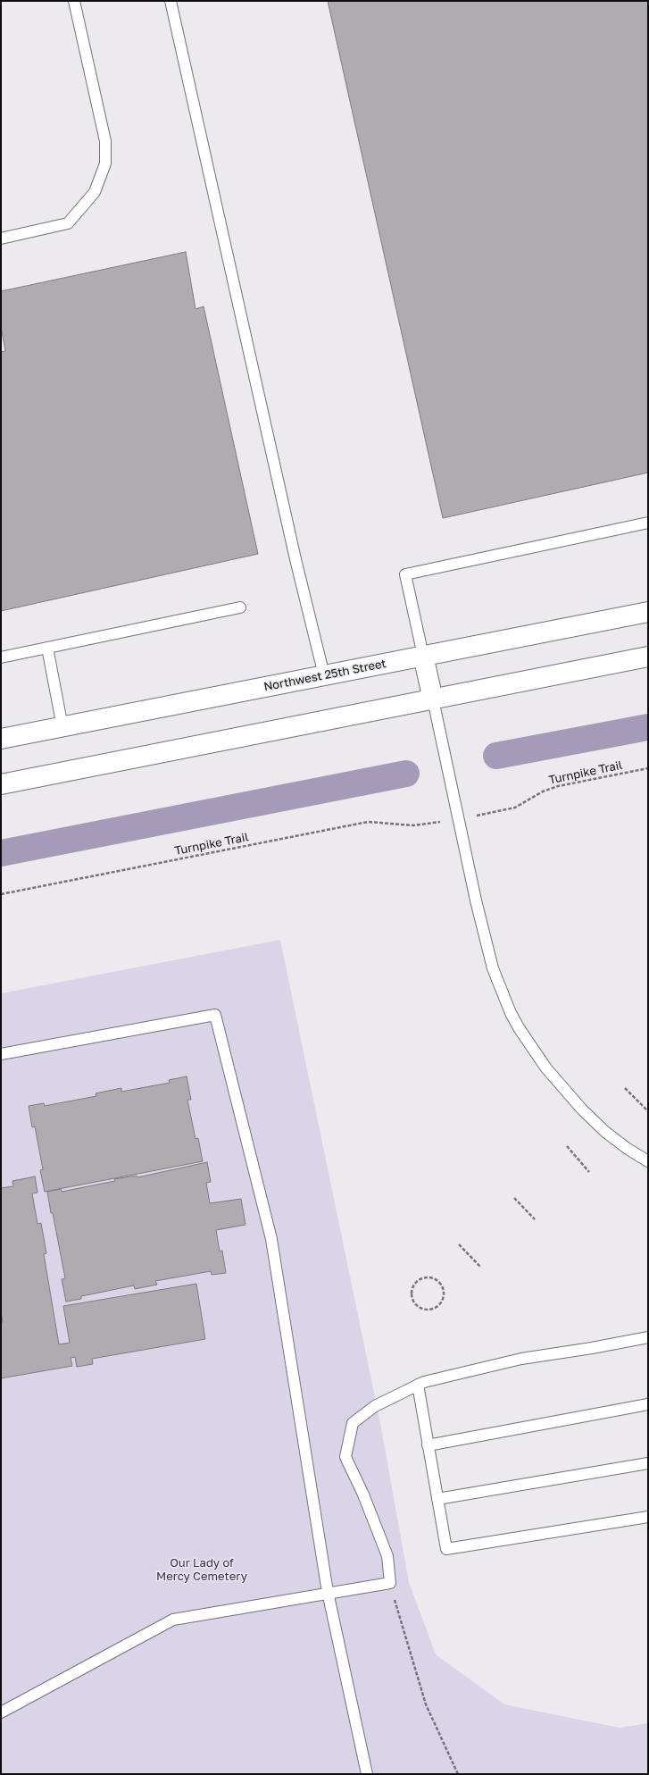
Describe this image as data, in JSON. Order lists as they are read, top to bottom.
{
  "streets": {
    "main road": ["Northwest 25th Street"],
    "path": ["Turnpike Trail"]
  },
  "parks": ["Our Lady of Mercy Cemetery"]
}
